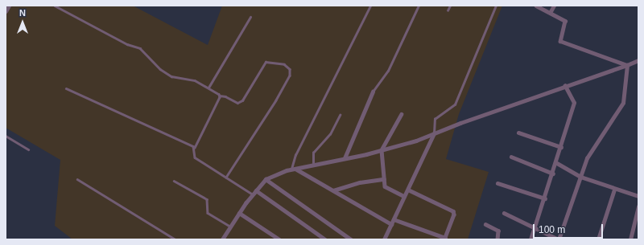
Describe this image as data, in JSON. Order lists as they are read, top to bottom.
{
  "scale_bar": "100 m",
  "north": "top"
}
